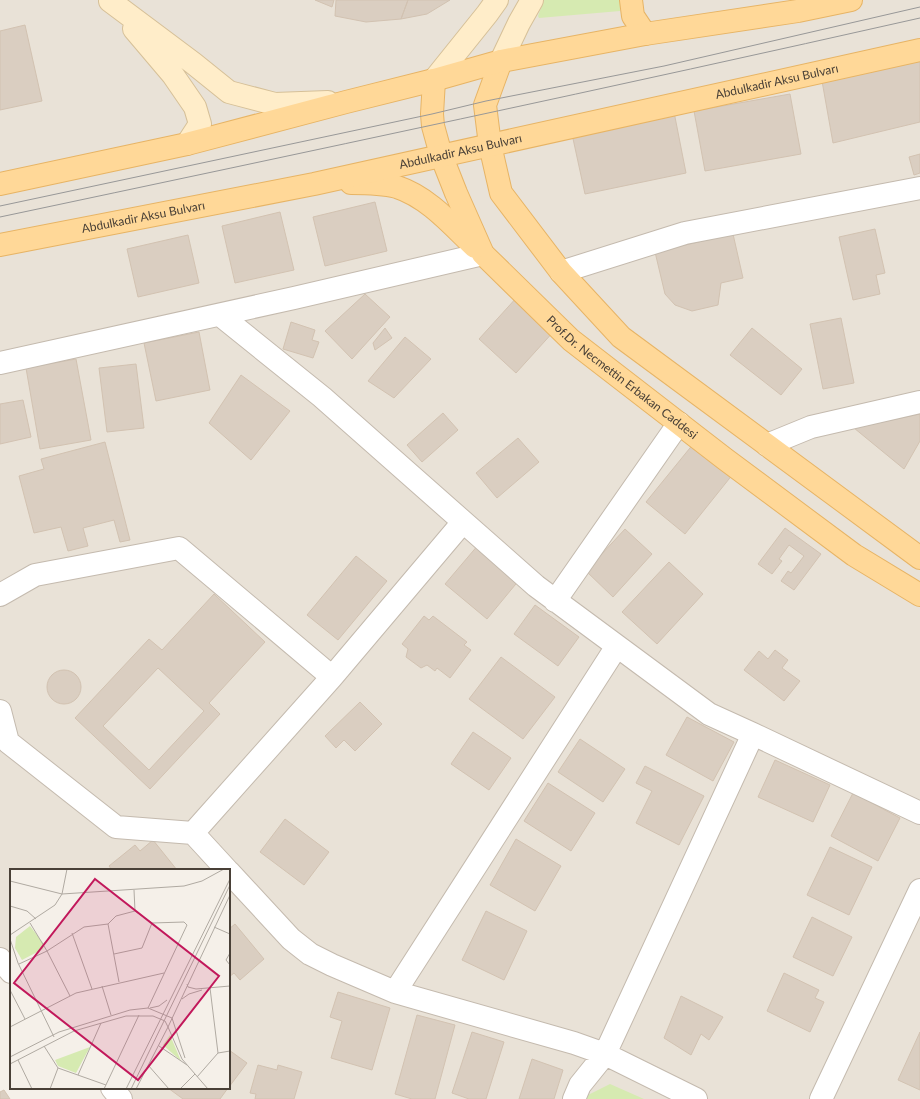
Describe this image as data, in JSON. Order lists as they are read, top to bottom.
{
  "streets": {
    "main road": ["Abdulkadir Aksu Bulvarı", "Prof.Dr. Necmettin Erbakan Caddesi"]
  },
  "crossings": [
    ["Abdulkadir Aksu Bulvarı", "Prof.Dr. Necmettin Erbakan Caddesi"]
  ]
}
